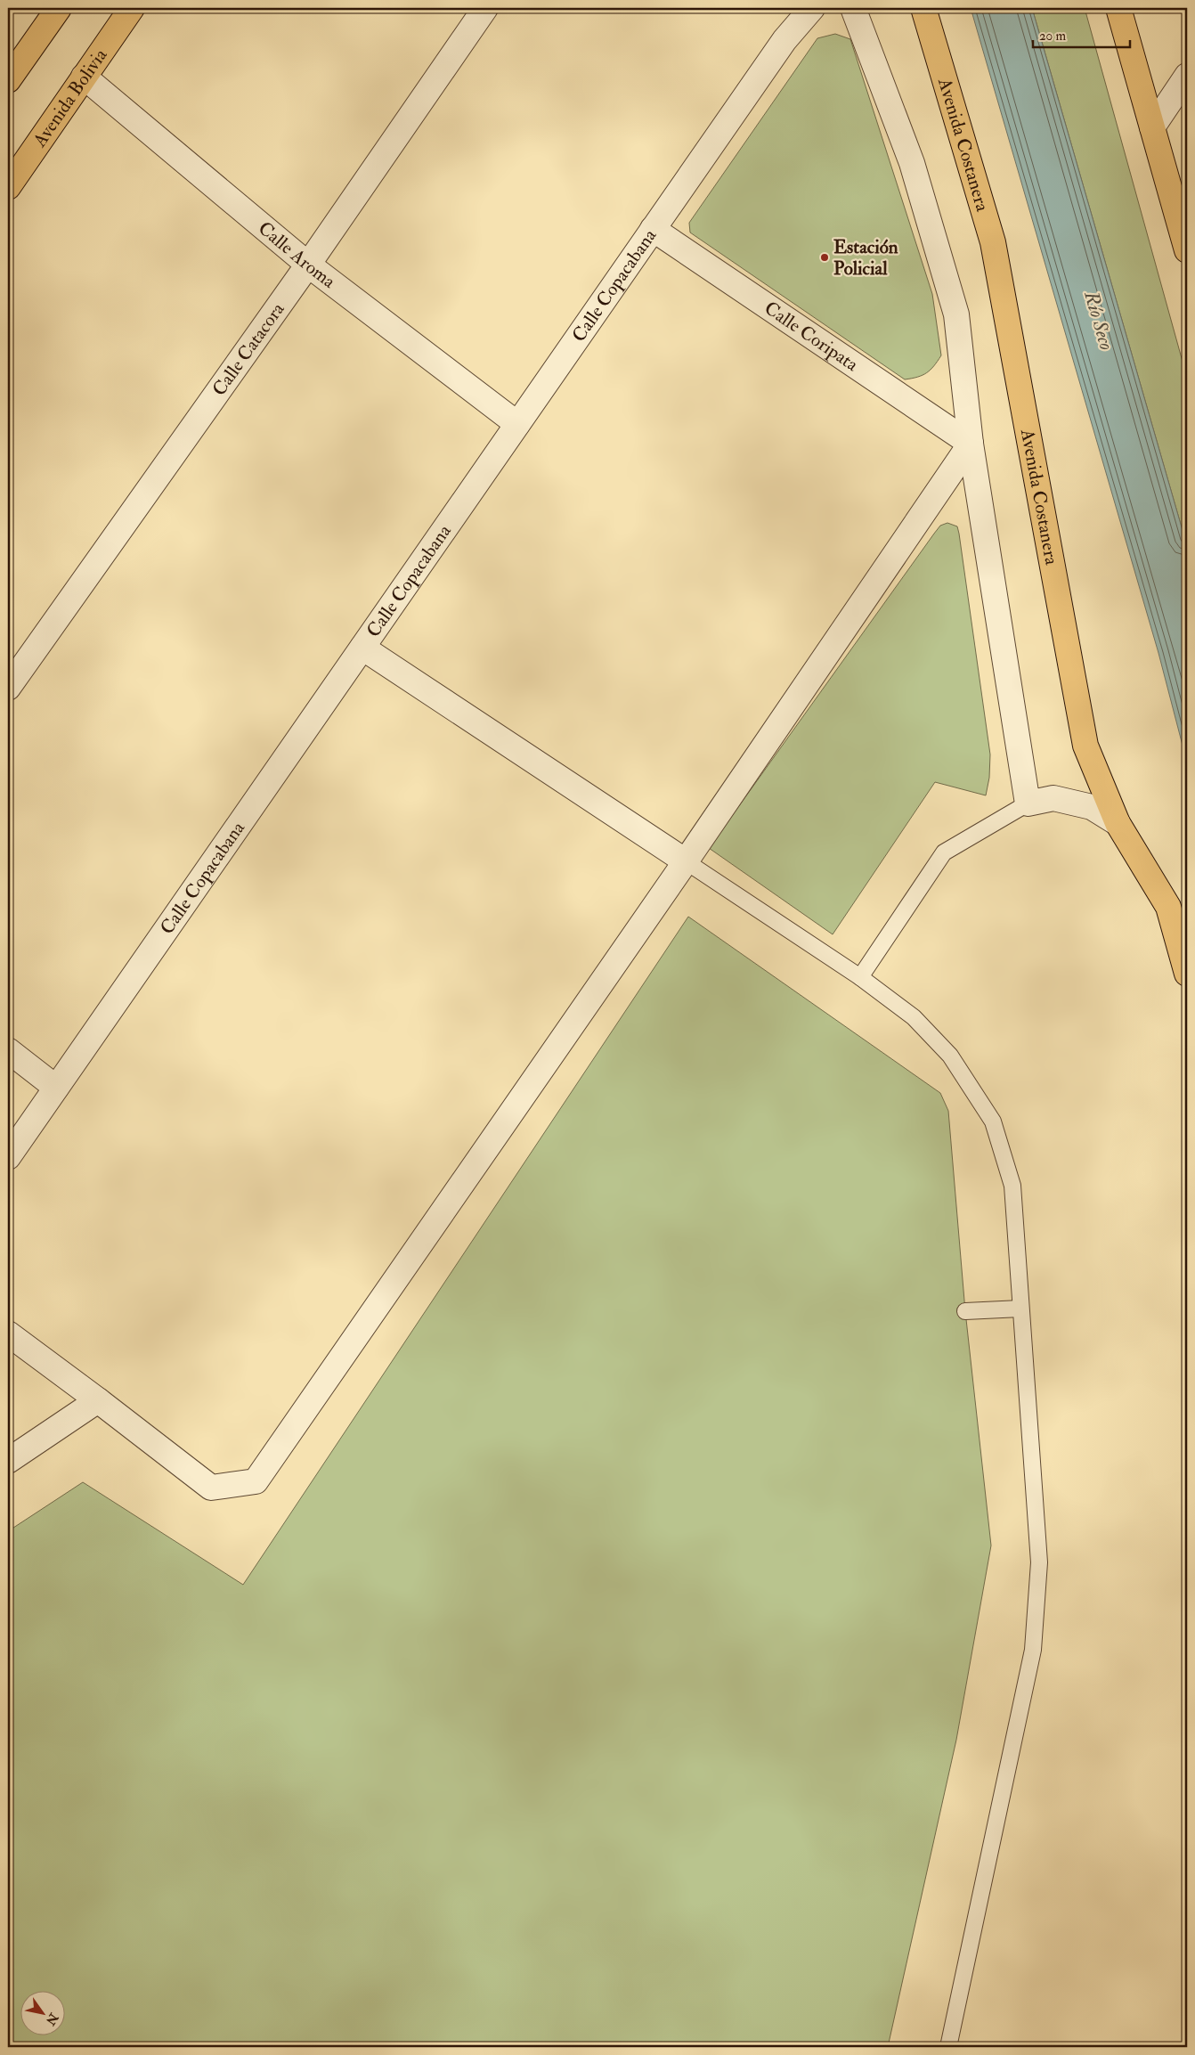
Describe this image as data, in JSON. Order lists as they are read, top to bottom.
{
  "streets": {
    "main road": ["Avenida Bolivia", "Avenida Costanera"],
    "street": [
      "Calle Aroma",
      "Calle Copacabana",
      "Calle Coripata",
      "Calle Catacora"
    ]
  },
  "crossings": [
    ["Avenida Bolivia", "Calle Aroma"],
    ["Calle Aroma", "Calle Copacabana"],
    ["Calle Aroma", "Calle Catacora"],
    ["Calle Copacabana", "Calle Coripata"]
  ],
  "water": ["Río Seco"],
  "places": ["Estación Policial"],
  "scale_bar": "20 m",
  "north": "bottom right"
}
